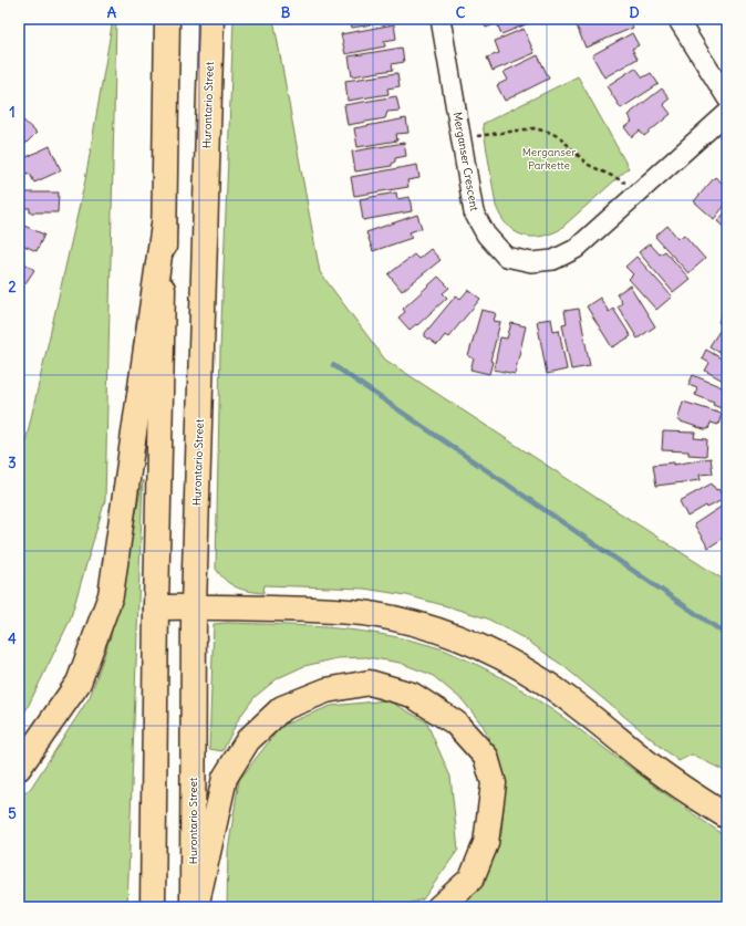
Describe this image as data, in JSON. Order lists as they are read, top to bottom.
{
  "streets": {
    "main road": ["Hurontario Street"],
    "street": ["Merganser Crescent"]
  },
  "parks": ["Merganser Parkette"],
  "grid": {
    "columns": [
      "A",
      "B",
      "C",
      "D"
    ],
    "rows": [
      "1",
      "2",
      "3",
      "4",
      "5"
    ]
  }
}
